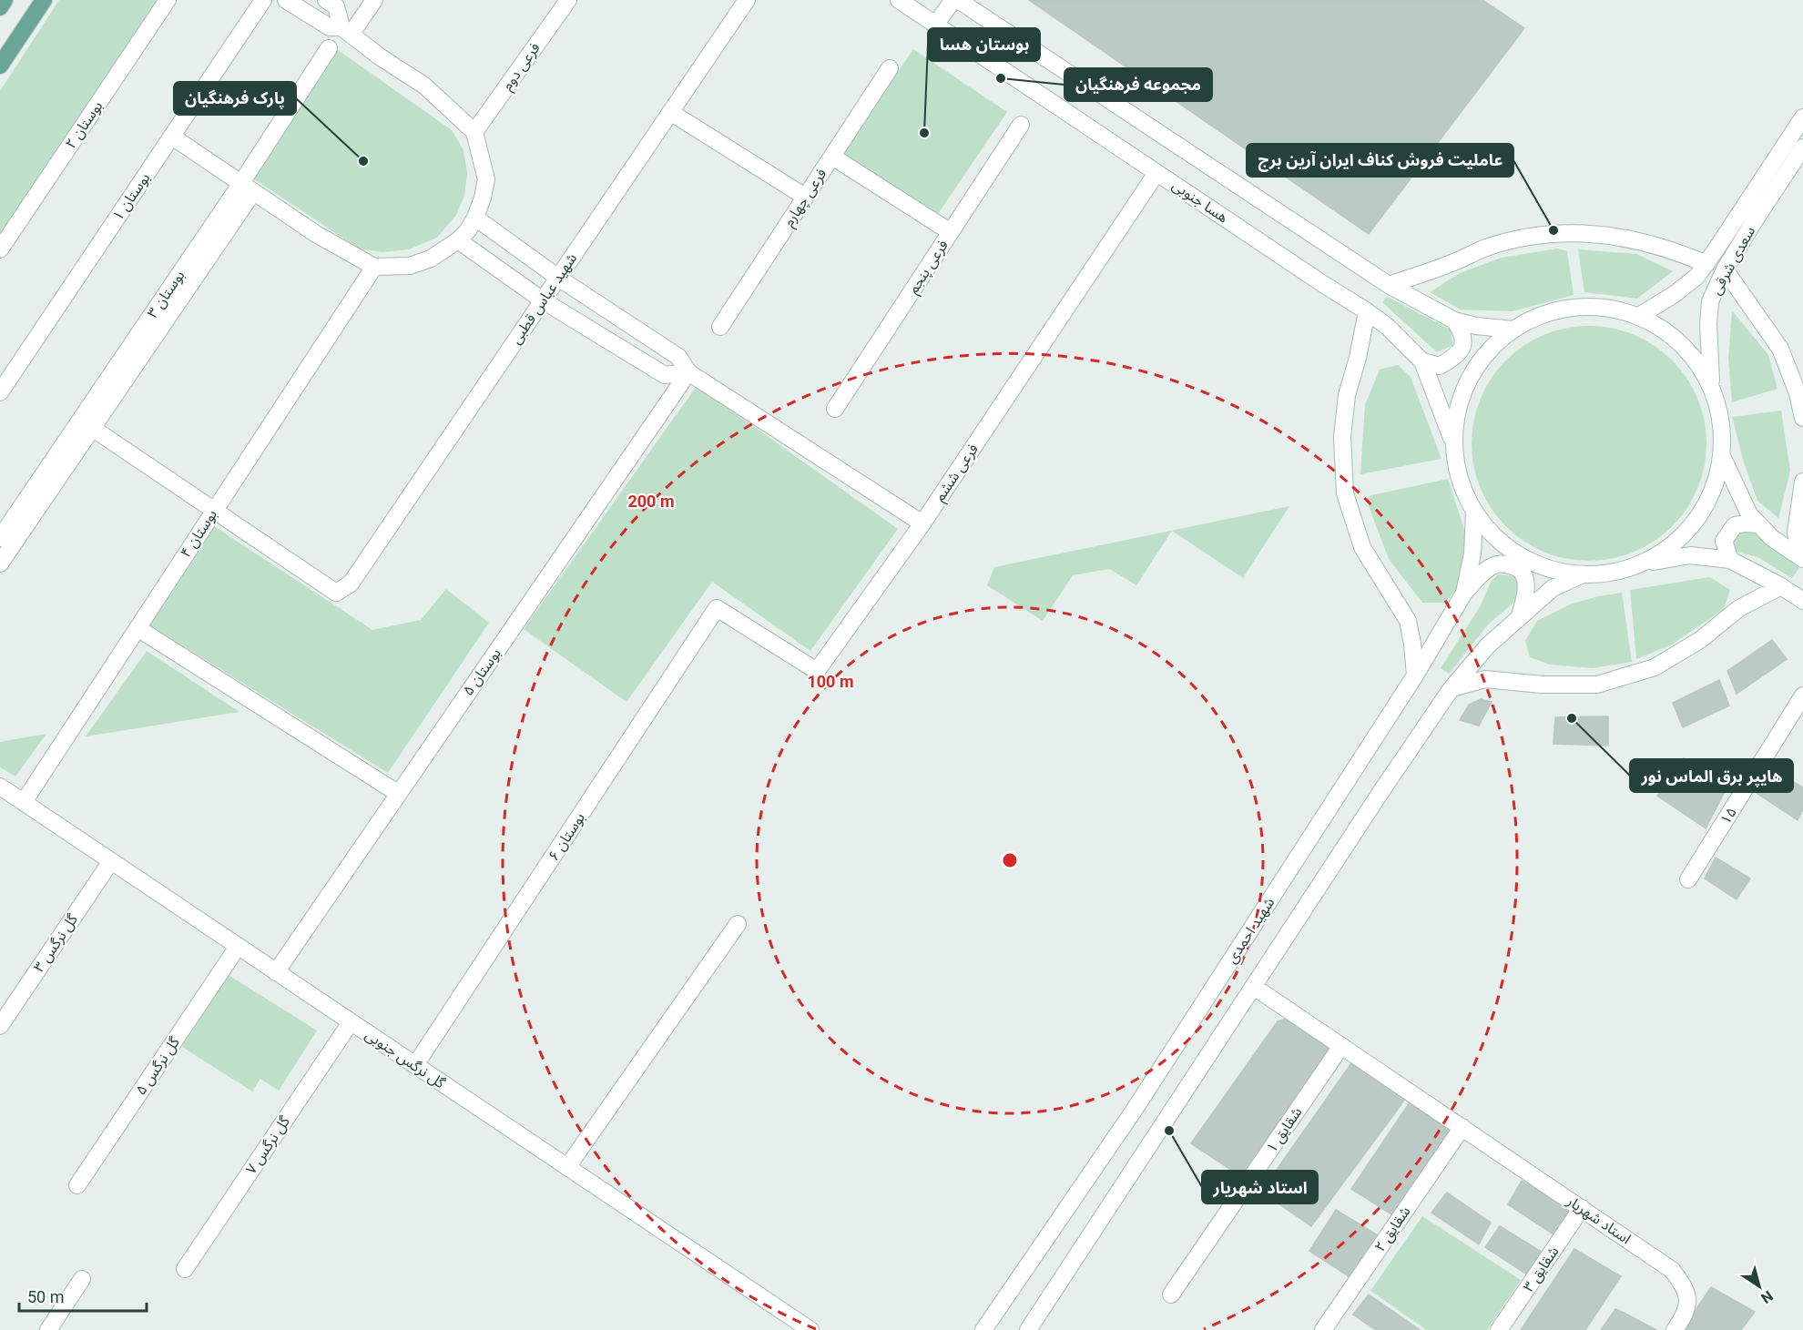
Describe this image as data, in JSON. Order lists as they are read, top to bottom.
{
  "streets": {
    "street": [
      "فرعی دوم",
      "بوستان ۲",
      "بوستان ۱",
      "فرعی چهارم",
      "هسا جنوبی",
      "سعدی شرقی",
      "فرعی پنجم",
      "بوستان ۳",
      "شهید عباس قطبی",
      "فرعی ششم",
      "بوستان ۴",
      "بوستان ۵",
      "۱۵",
      "بوستان ۶",
      "شهید احمدی",
      "گل نرگس ۳",
      "گل نرگس جنوبی",
      "گل نرگس ۵",
      "شقایق ۱",
      "گل نرگس ۷",
      "استاد شهریار",
      "شقایق ۲",
      "شقایق ۳"
    ]
  },
  "crossings": [
    ["هسا جنوبی", "فرعی ششم"],
    ["شهید عباس قطبی", "بوستان ۴"],
    ["فرعی ششم", "بوستان ۶"],
    ["بوستان ۴", "گل نرگس جنوبی"],
    ["بوستان ۵", "گل نرگس جنوبی"],
    ["بوستان ۶", "گل نرگس جنوبی"],
    ["گل نرگس ۳", "گل نرگس جنوبی"],
    ["گل نرگس جنوبی", "گل نرگس ۵"],
    ["گل نرگس جنوبی", "گل نرگس ۷"],
    ["شقایق ۱", "استاد شهریار"],
    ["استاد شهریار", "شقایق ۲"],
    ["استاد شهریار", "شقایق ۳"]
  ],
  "places": [
    "مجموعه فرهنگیان",
    "بوستان هسا",
    "پارک فرهنگیان",
    "عاملیت فروش کناف ایران آرین برج",
    "هایپر برق الماس نور",
    "استاد شهریار"
  ],
  "scale_bar": "50 m",
  "north": "bottom right",
  "rings": ["200 m", "100 m"]
}
